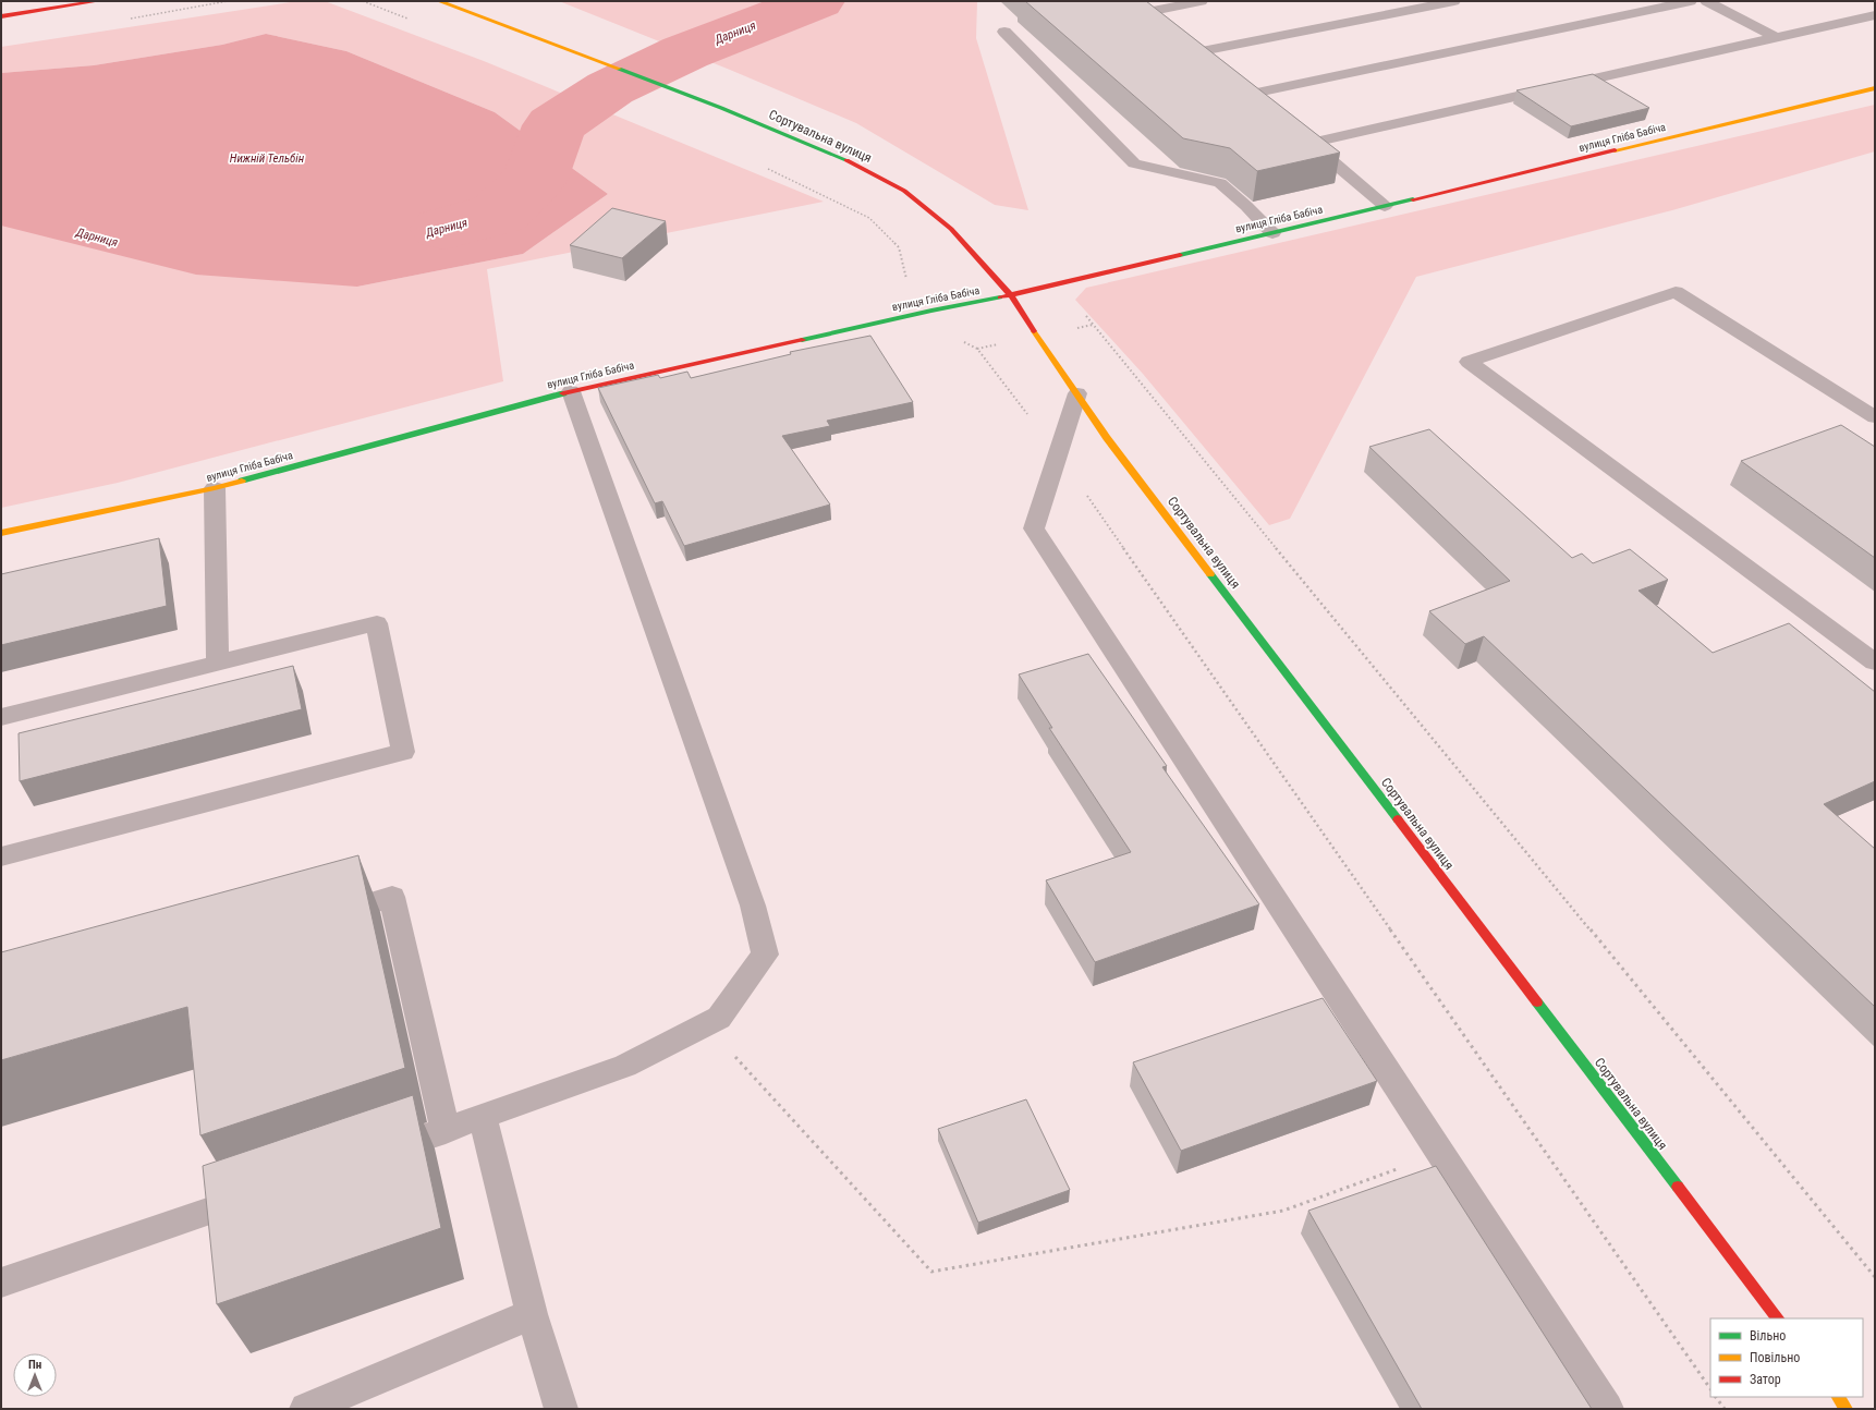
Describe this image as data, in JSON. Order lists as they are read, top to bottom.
{
  "streets": {
    "street": ["Сортувальна вулиця", "вулиця Гліба Бабіча"]
  },
  "crossings": [
    ["Сортувальна вулиця", "вулиця Гліба Бабіча"]
  ],
  "water": ["Дарниця", "Нижній Тельбін"],
  "legend": ["Вільно", "Повільно", "Затор"],
  "north": "top"
}
